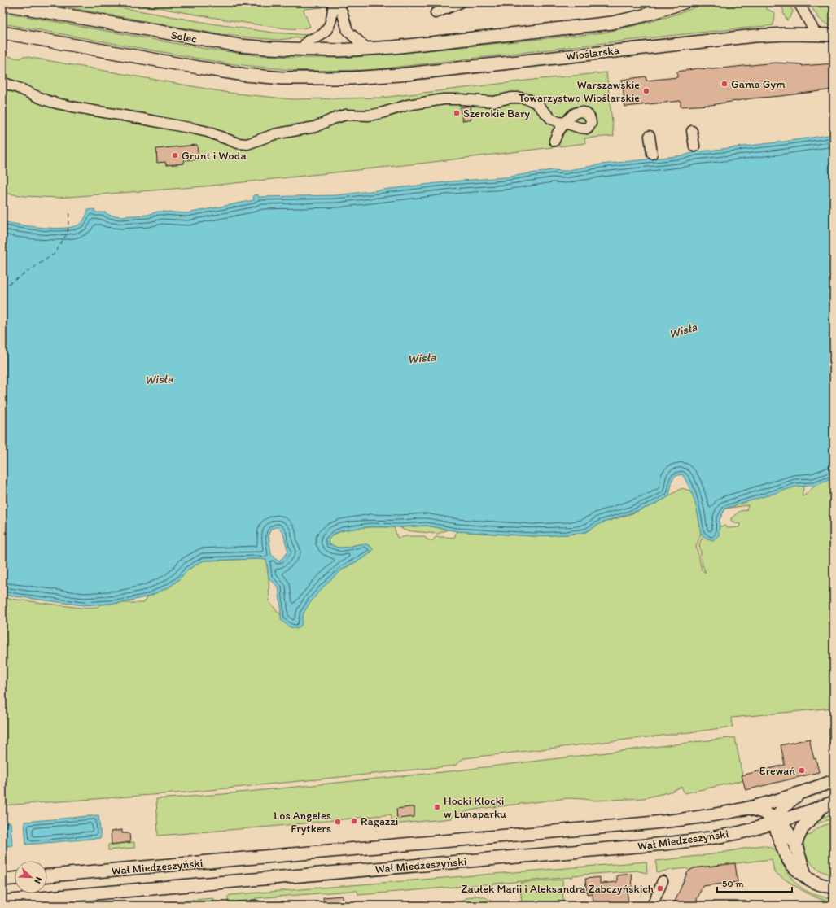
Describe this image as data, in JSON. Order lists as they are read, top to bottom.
{
  "streets": {
    "main road": ["Solec", "Wioślarska", "Wał Miedzeszyński"]
  },
  "water": ["Wisła"],
  "places": [
    "Gama Gym",
    "Warszawskie Towarzystwo Wioślarskie",
    "Szerokie Bary",
    "Grunt i Woda",
    "Erewań",
    "Hocki Klocki w Lunaparku",
    "Ragazzi",
    "Los Angeles Frytkers",
    "Zaułek Marii i Aleksandra Żabczyńskich"
  ],
  "scale_bar": "50 m",
  "north": "bottom right"
}
